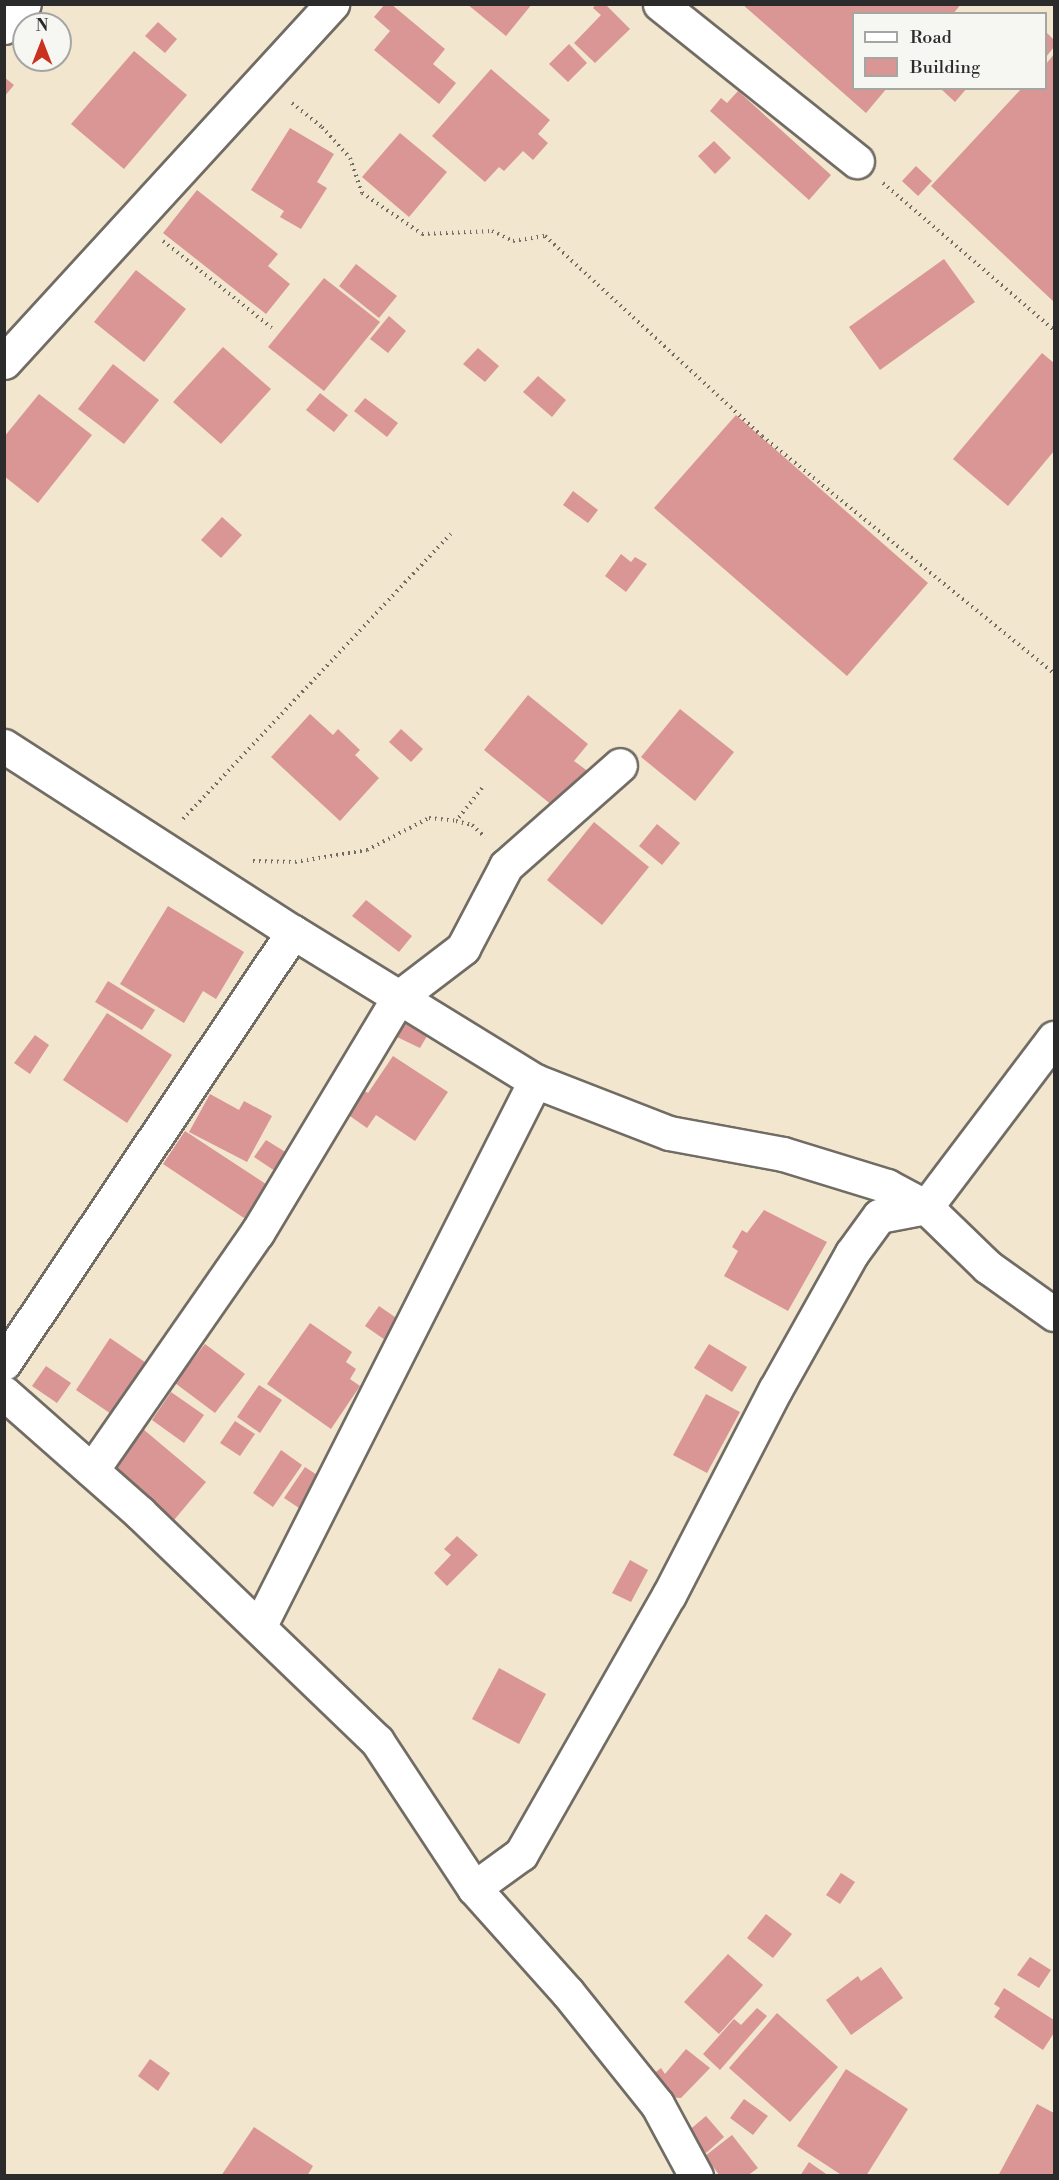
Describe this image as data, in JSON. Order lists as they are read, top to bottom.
{
  "legend": ["Road", "Building"],
  "north": "top"
}
